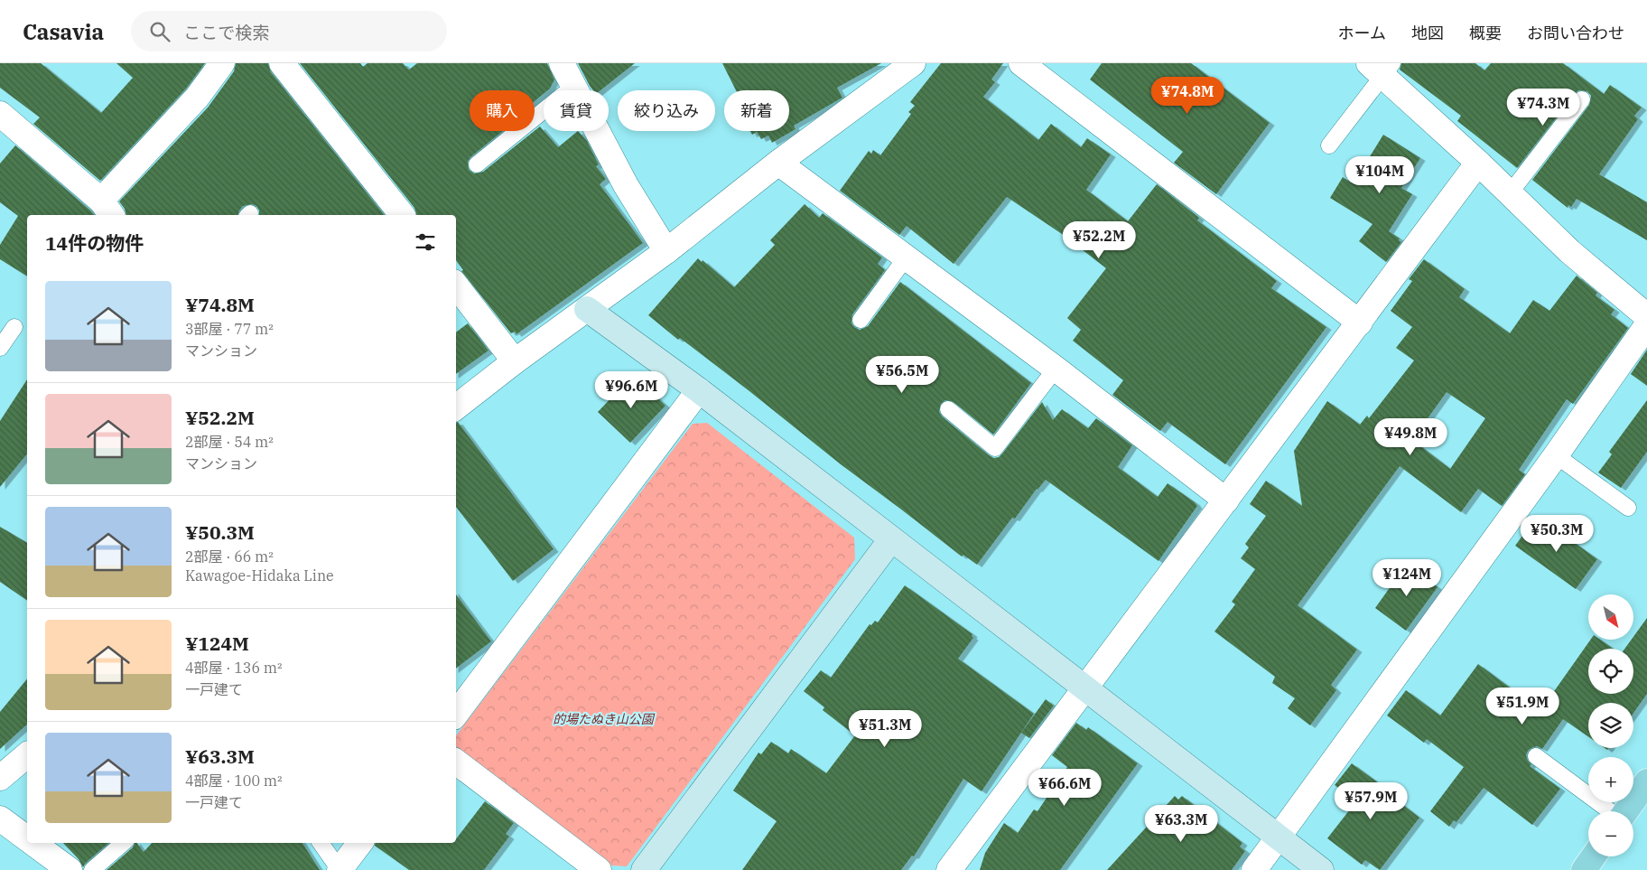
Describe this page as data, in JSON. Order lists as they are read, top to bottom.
{
  "parks": ["的場たぬき山公園"],
  "north": "bottom right",
  "page": {
    "header": "Casavia",
    "search": "ここで検索",
    "nav": [
      "ホーム",
      "地図",
      "概要",
      "お問い合わせ"
    ],
    "price": [
      "¥74.8M",
      "¥74.3M",
      "¥104M",
      "¥52.2M",
      "¥56.5M",
      "¥96.6M",
      "¥49.8M",
      "¥50.3M",
      "¥124M",
      "¥51.9M",
      "¥51.3M",
      "¥66.6M",
      "¥57.9M",
      "¥63.3M"
    ],
    "chip": [
      "購入",
      "賃貸",
      "絞り込み",
      "新着"
    ],
    "heading": "14件の物件",
    "list": [
      {
        "name": "¥74.8M",
        "note": "3部屋 · 77 m² · マンション"
      },
      {
        "name": "¥52.2M",
        "note": "2部屋 · 54 m² · マンション"
      },
      {
        "name": "¥50.3M",
        "note": "2部屋 · 66 m² · Kawagoe-Hidaka Line"
      },
      {
        "name": "¥124M",
        "note": "4部屋 · 136 m² · 一戸建て"
      },
      {
        "name": "¥63.3M",
        "note": "4部屋 · 100 m² · 一戸建て"
      }
    ],
    "map_buttons": ["+", "−"]
  }
}
